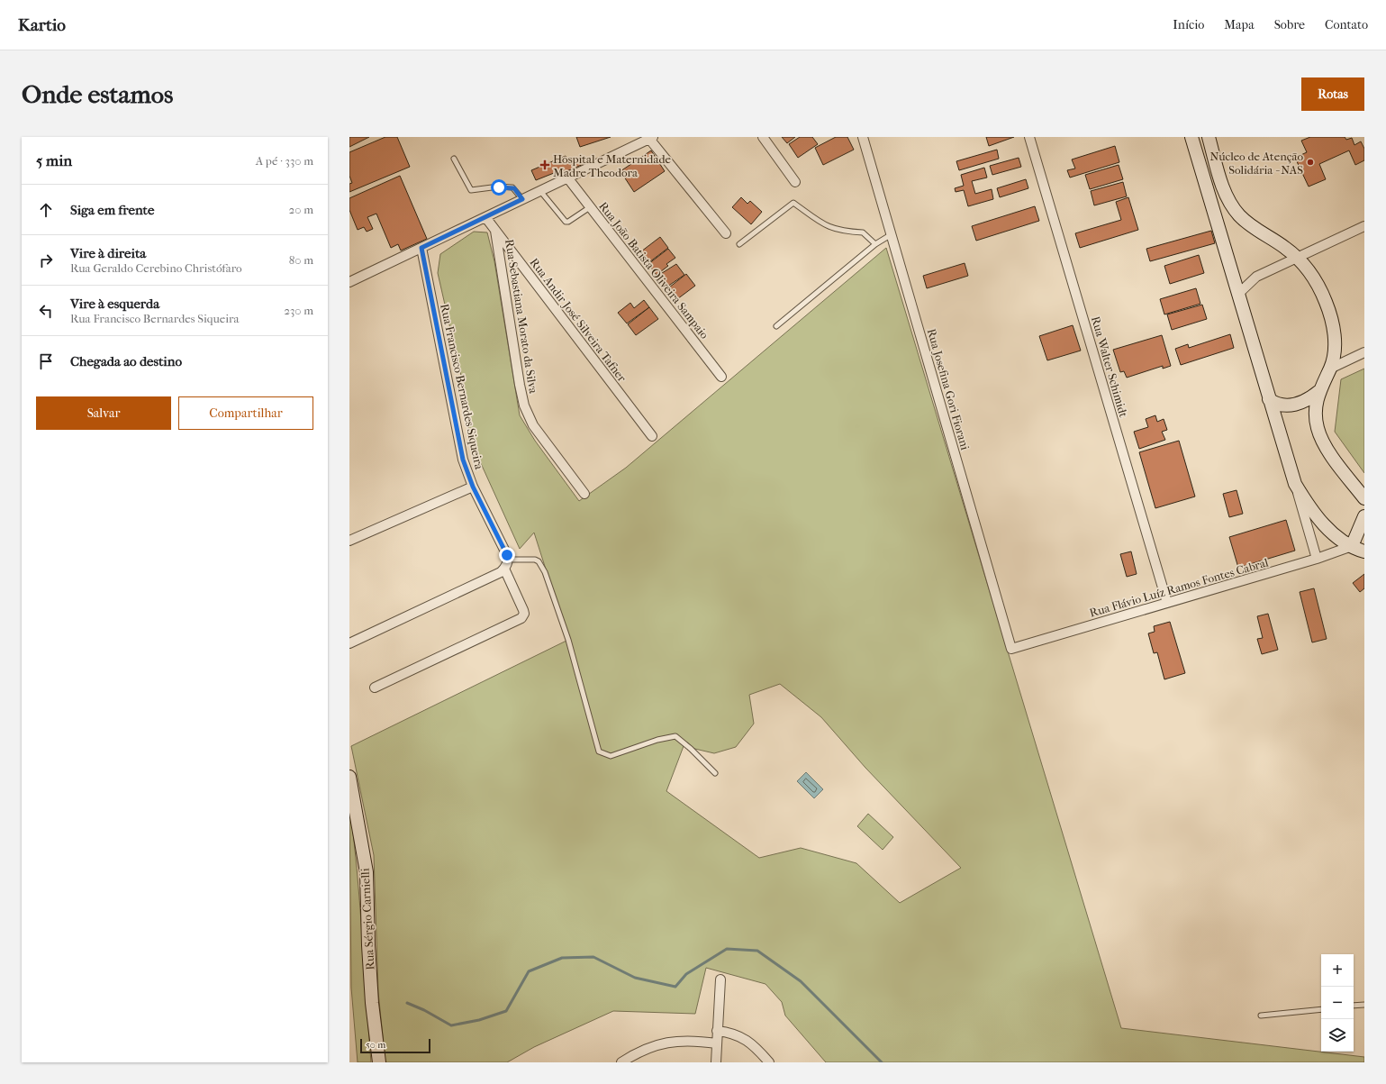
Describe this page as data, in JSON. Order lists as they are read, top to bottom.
{
  "streets": {
    "street": [
      "Rua João Batista Oliveira Sampaio",
      "Rua Sebastiana Morato da Silva",
      "Rua Andir José Silveira Tafner",
      "Rua Walter Schimidt",
      "Rua Francisco Bernardes Siqueira",
      "Rua Josefina Gori Fiorani",
      "Rua Flávio Luíz Ramos Fontes Cabral",
      "Rua Sérgio Carnielli"
    ]
  },
  "crossings": [
    ["Rua Sebastiana Morato da Silva", "Rua Andir José Silveira Tafner"],
    ["Rua Walter Schimidt", "Rua Flávio Luíz Ramos Fontes Cabral"],
    ["Rua Josefina Gori Fiorani", "Rua Flávio Luíz Ramos Fontes Cabral"]
  ],
  "places": {
    "other": ["Núcleo de Atenção Solidária - NAS"],
    "health": ["Hospital e Maternidade Madre Theodora"]
  },
  "scale_bar": "50 m",
  "page": {
    "header": "Kartio",
    "nav": [
      "Início",
      "Mapa",
      "Sobre",
      "Contato"
    ],
    "buttons": [
      "Rotas",
      ["Salvar", "Compartilhar"]
    ],
    "title": "Onde estamos",
    "heading": ["5 min", "A pé · 330 m"],
    "list": [
      ["Siga em frente", "20 m"],
      ["Vire à direita", "Rua Geraldo Cerebino Christófaro", "80 m"],
      ["Vire à esquerda", "Rua Francisco Bernardes Siqueira", "230 m"],
      "Chegada ao destino"
    ],
    "map_buttons": ["+", "−"],
    "scale": "50 m"
  }
}
